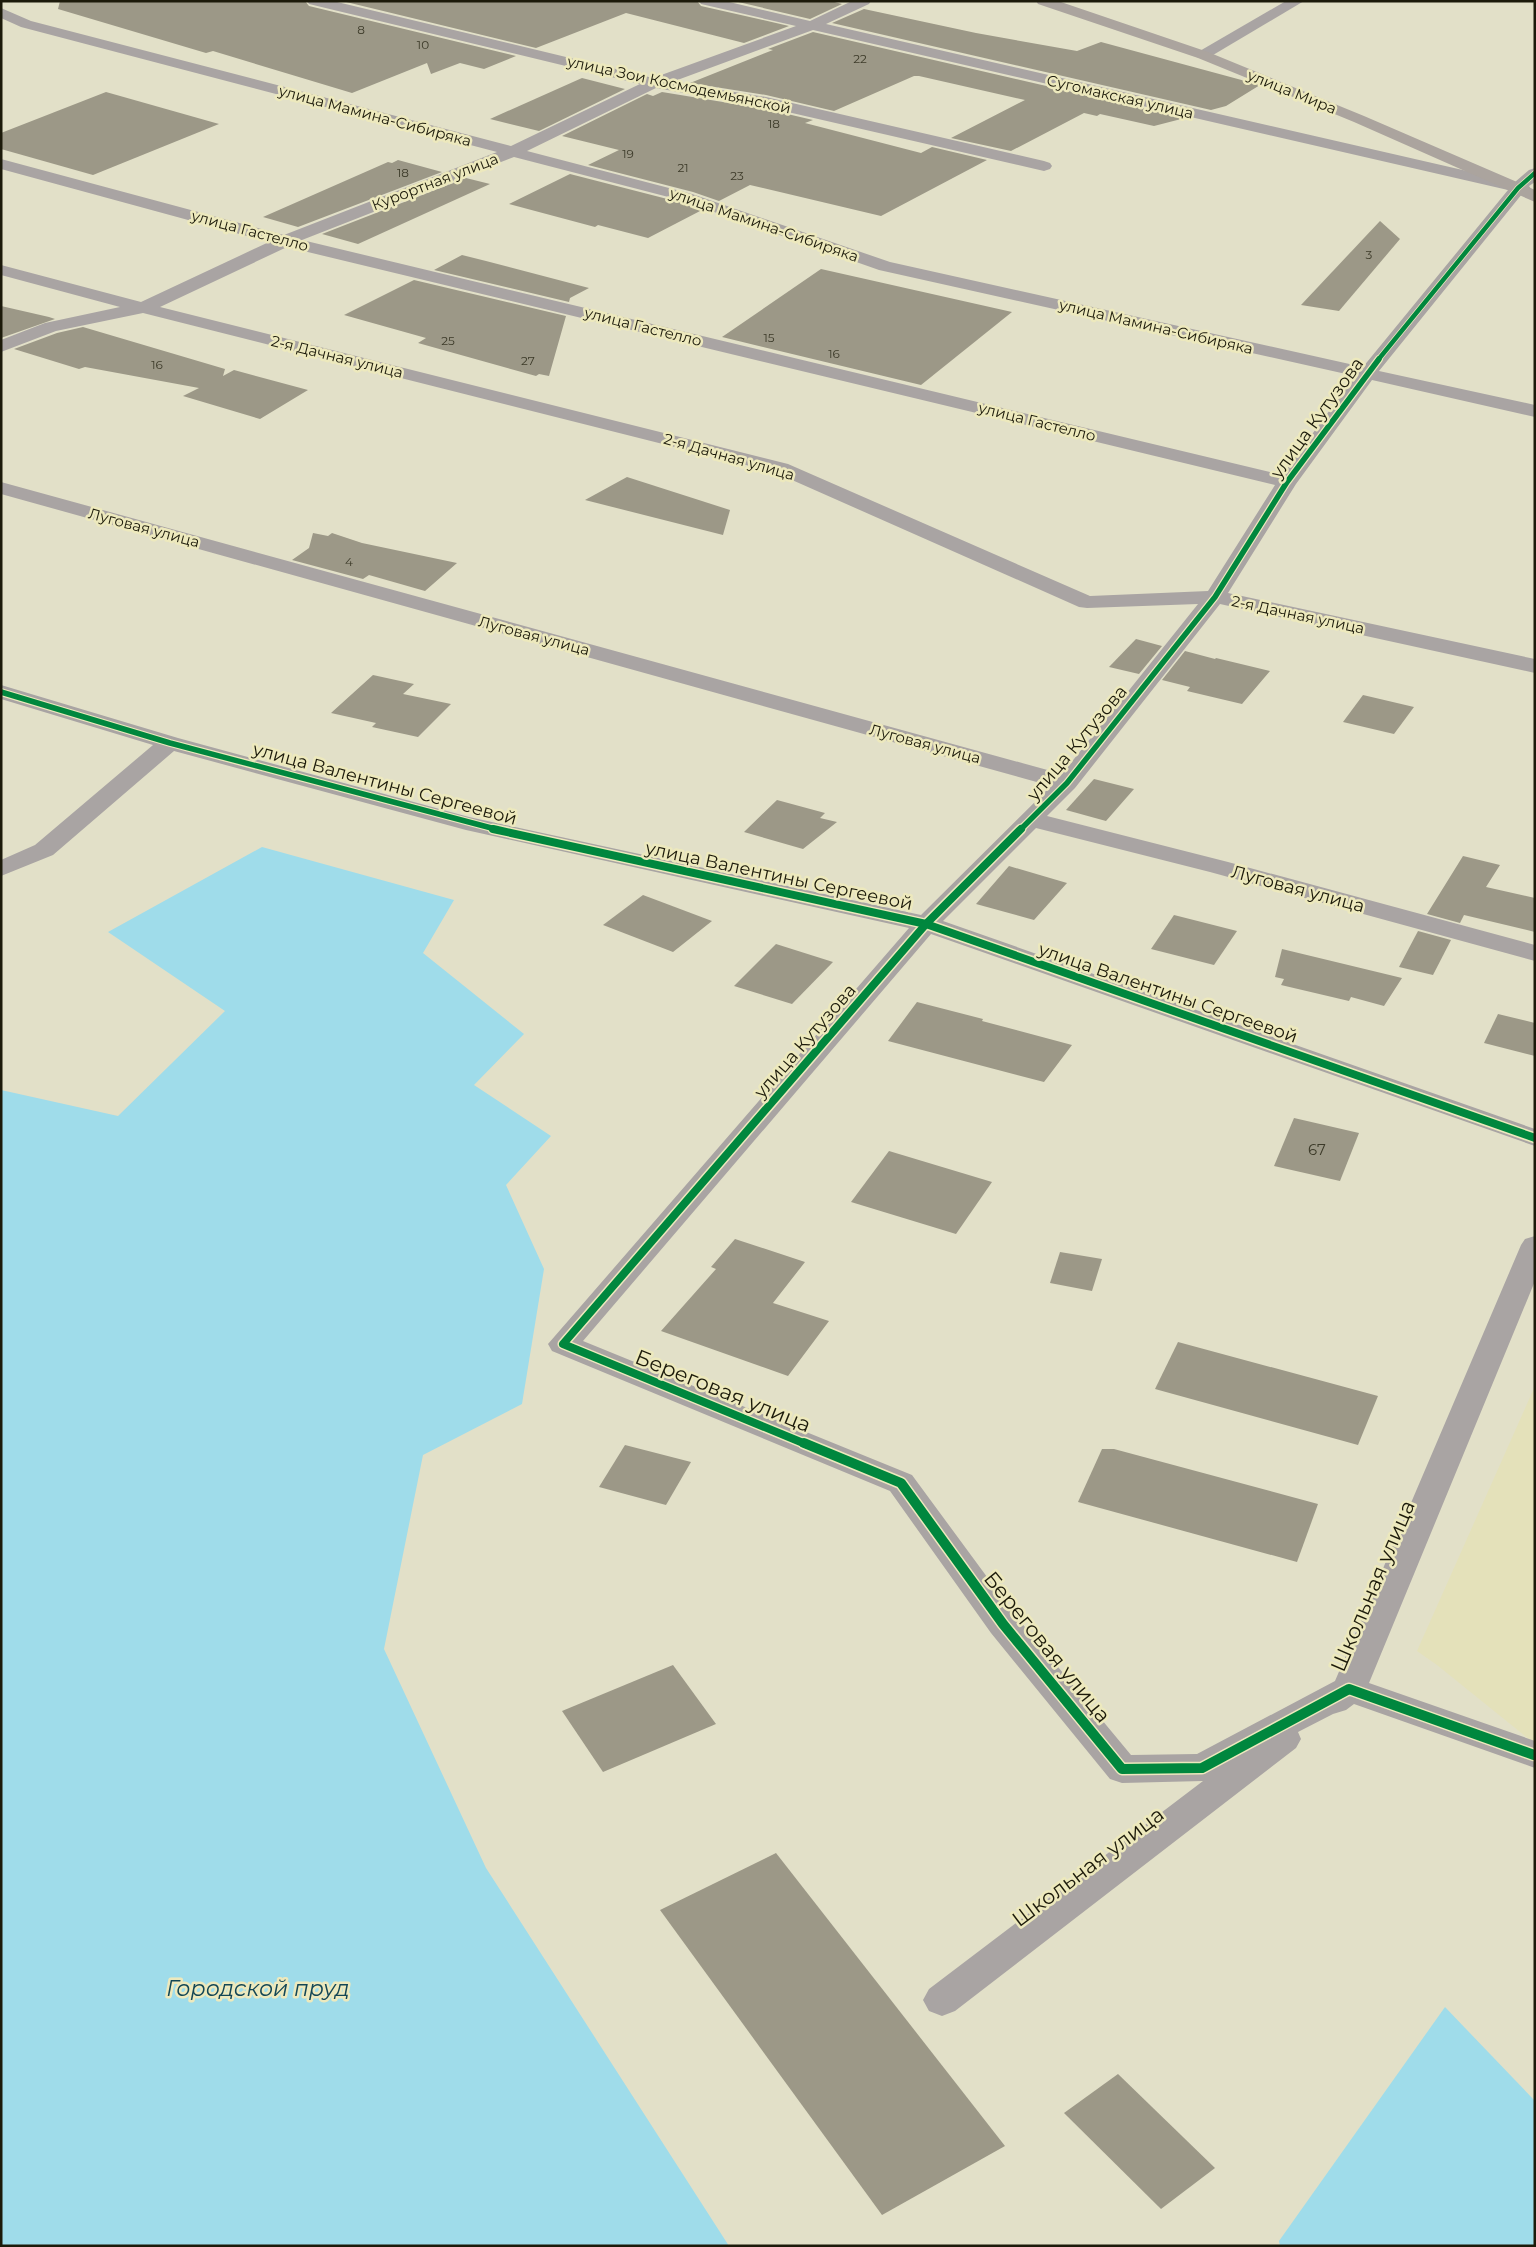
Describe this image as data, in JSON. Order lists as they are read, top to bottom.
{
  "streets": {
    "main road": ["улица Мира"],
    "street": [
      "улица Зои Космодемьянской",
      "Сугомакская улица",
      "улица Мамина-Сибиряка",
      "Курортная улица",
      "улица Гастелло",
      "2-я Дачная улица",
      "улица Кутузова",
      "Луговая улица",
      "улица Валентины Сергеевой",
      "Береговая улица",
      "Школьная улица"
    ]
  },
  "crossings": [
    ["улица Зои Космодемьянской", "Курортная улица"],
    ["улица Мира", "Сугомакская улица"],
    ["улица Мира", "улица Кутузова"],
    ["Сугомакская улица", "Курортная улица"],
    ["Сугомакская улица", "улица Кутузова"],
    ["улица Мамина-Сибиряка", "Курортная улица"],
    ["улица Мамина-Сибиряка", "улица Кутузова"],
    ["Курортная улица", "улица Гастелло"],
    ["Курортная улица", "2-я Дачная улица"],
    ["улица Гастелло", "улица Кутузова"],
    ["2-я Дачная улица", "улица Кутузова"],
    ["улица Кутузова", "Луговая улица"],
    ["улица Кутузова", "улица Валентины Сергеевой"],
    ["улица Кутузова", "Береговая улица"],
    ["Береговая улица", "Школьная улица"]
  ],
  "water": ["Городской пруд"],
  "house_numbers": [
    "8",
    "10",
    "22",
    "18",
    "19",
    "21",
    "18",
    "23",
    "3",
    "15",
    "25",
    "16",
    "27",
    "16",
    "4",
    "67"
  ]
}
